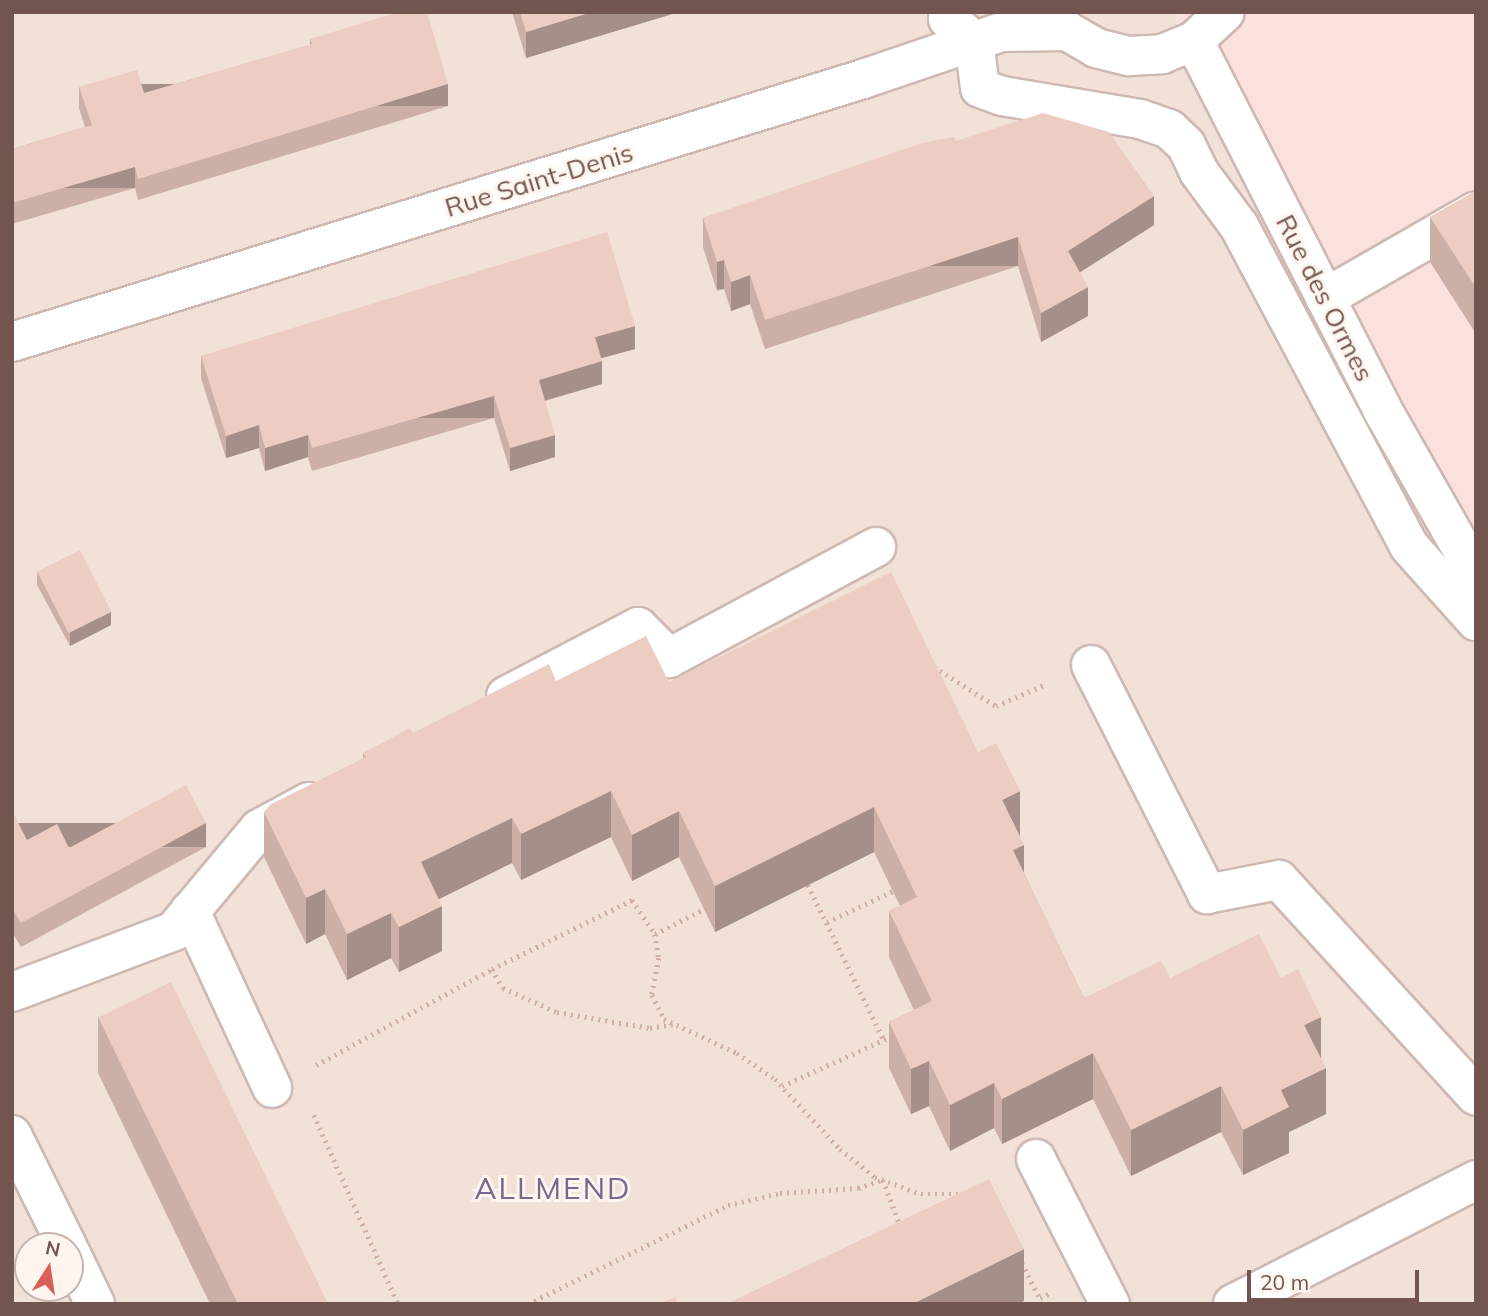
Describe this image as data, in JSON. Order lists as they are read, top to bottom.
{
  "streets": {
    "street": ["Rue Saint-Denis", "Rue des Ormes"]
  },
  "districts": ["ALLMEND"],
  "scale_bar": "20 m",
  "north": "top"
}
